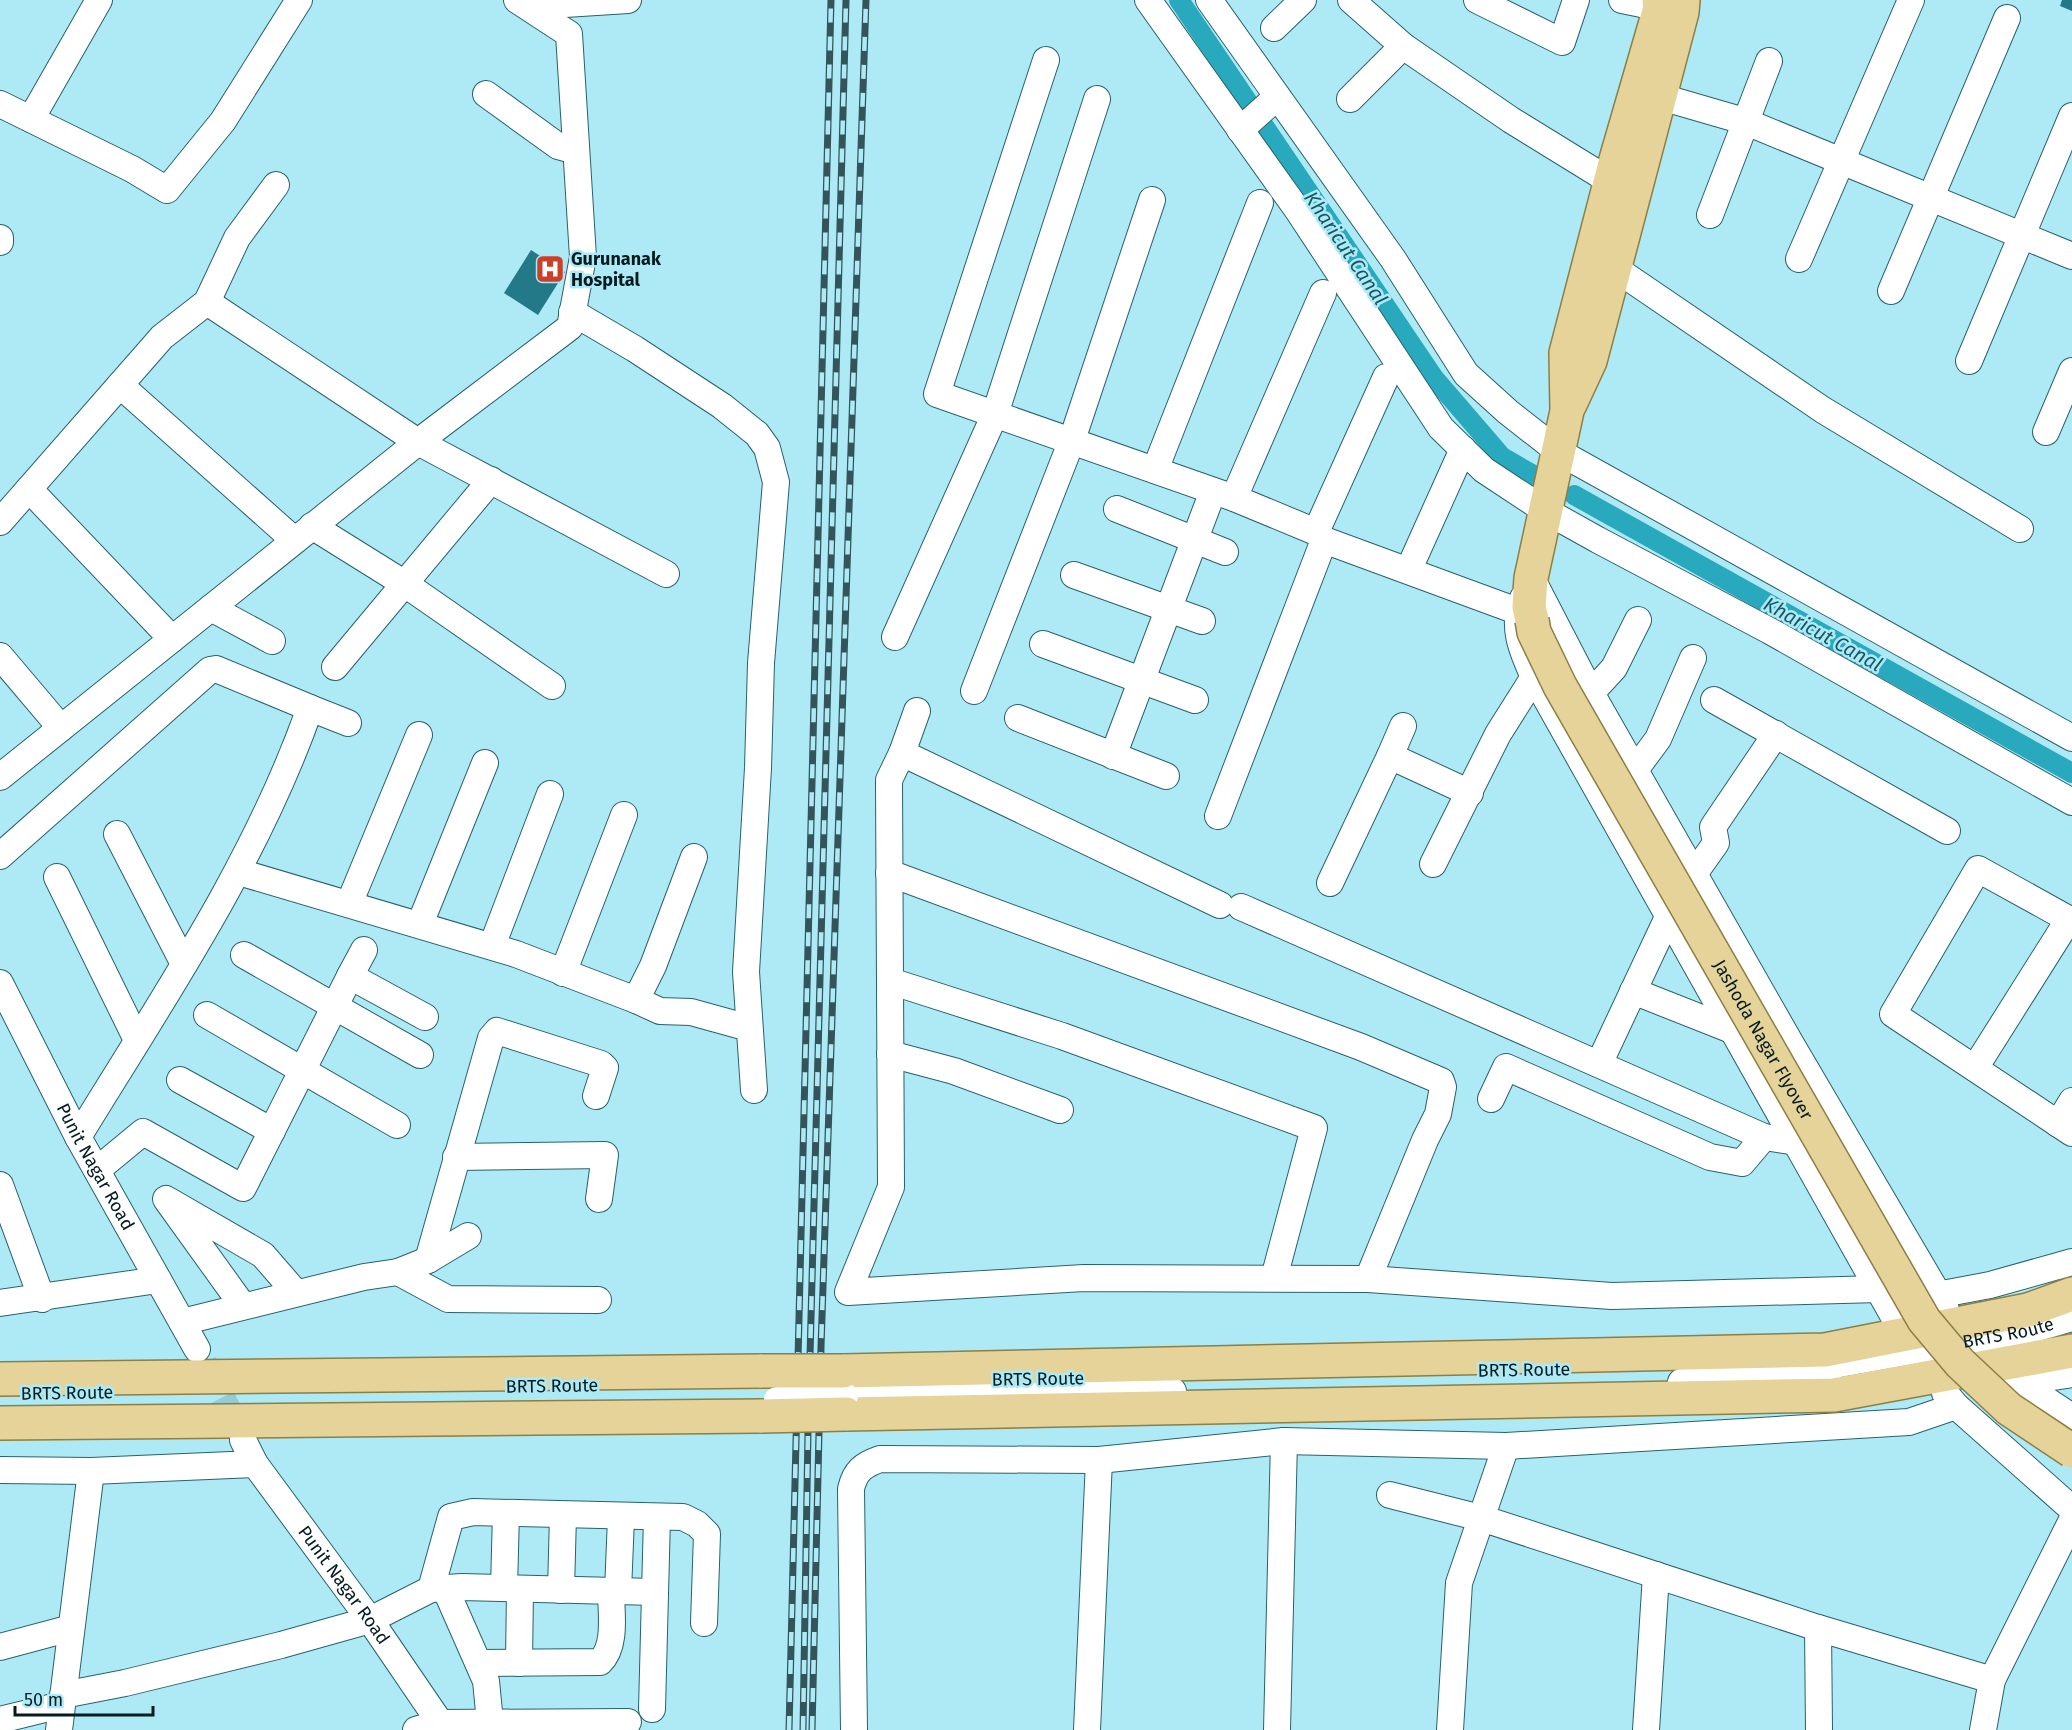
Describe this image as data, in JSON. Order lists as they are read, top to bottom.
{
  "streets": {
    "main road": ["Jashoda Nagar Flyover"],
    "street": ["Punit Nagar Road", "BRTS Route"]
  },
  "water": ["Kharicut Canal"],
  "places": {
    "hospital": ["Gurunanak Hospital"]
  },
  "scale_bar": "50 m"
}
